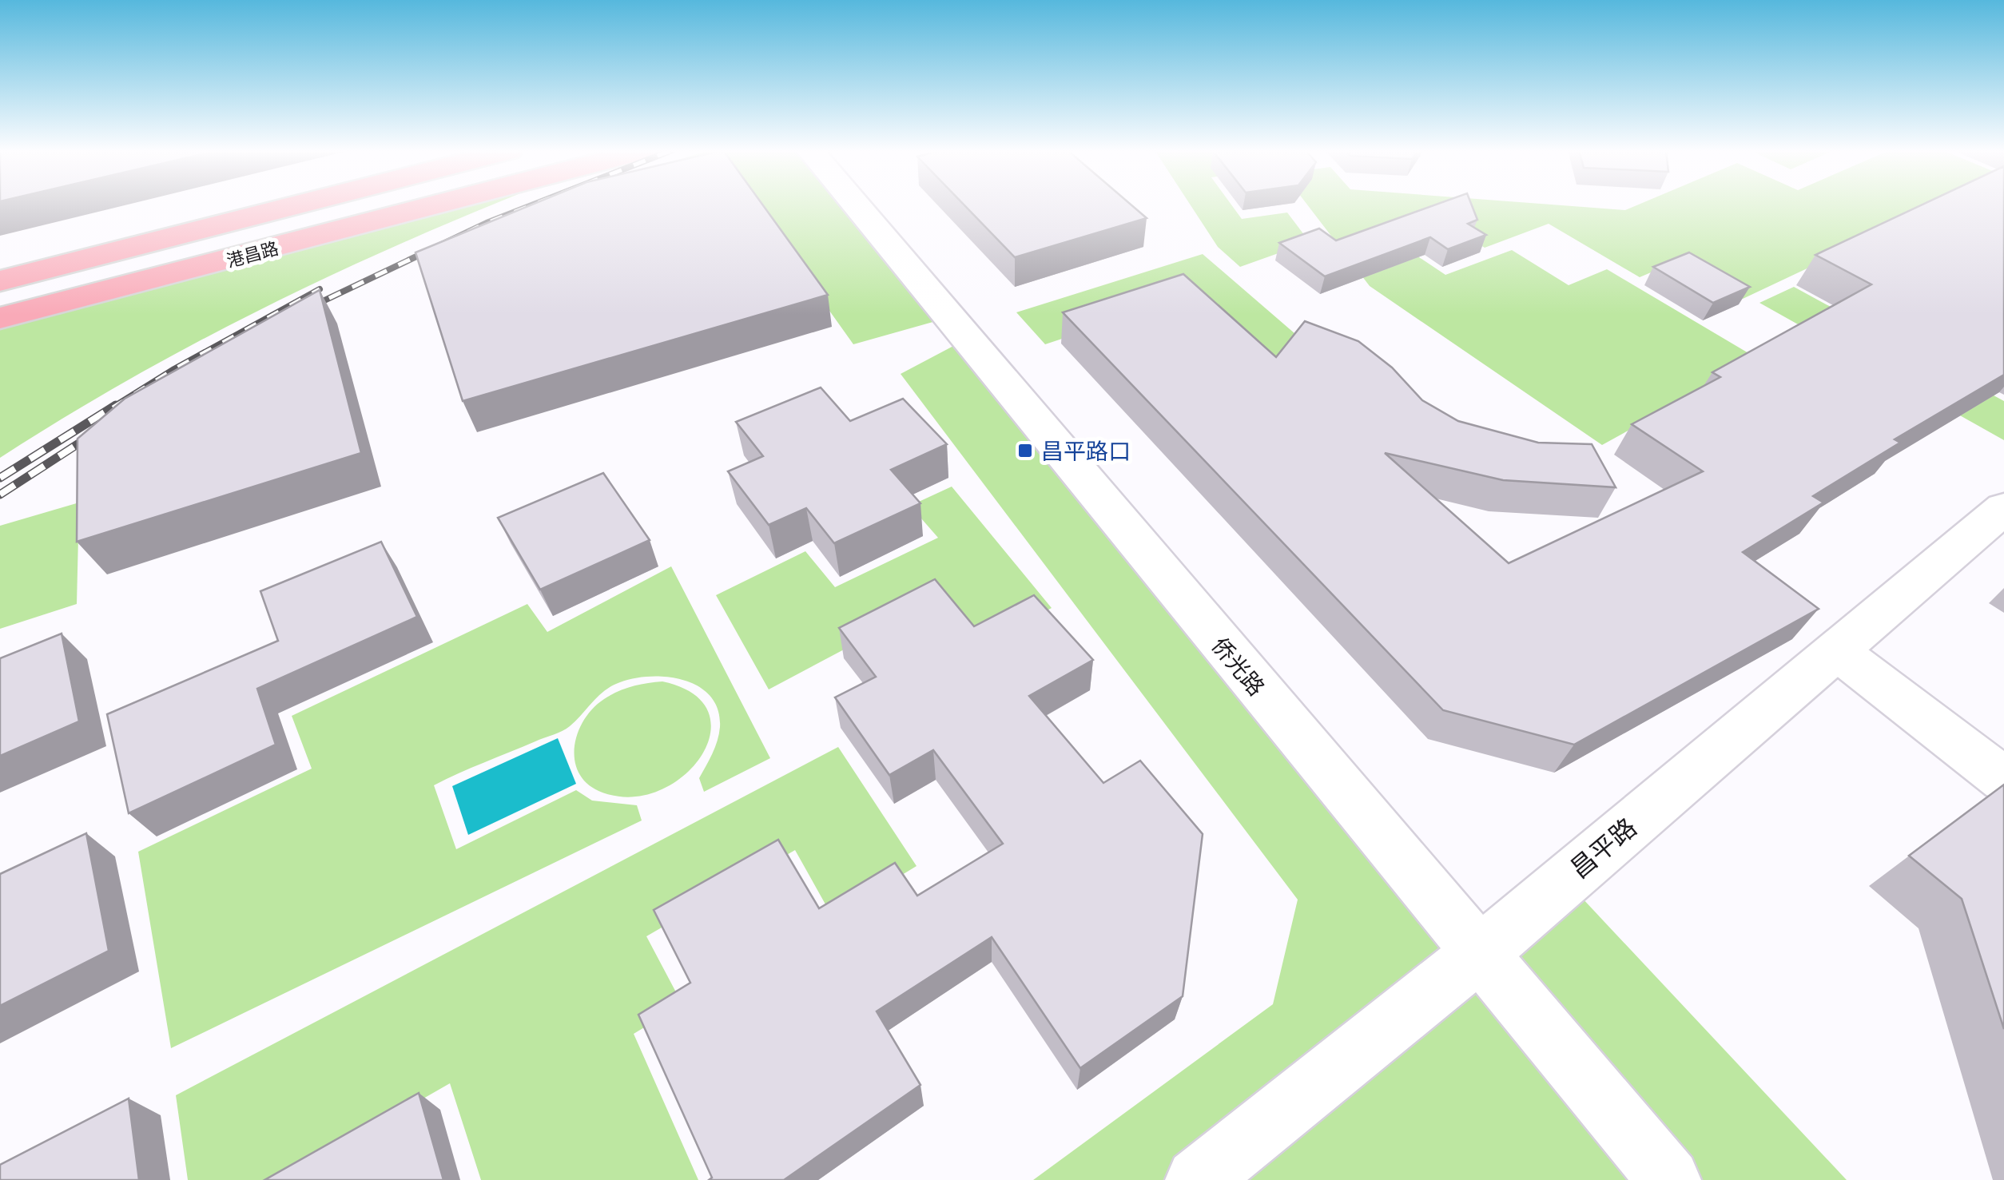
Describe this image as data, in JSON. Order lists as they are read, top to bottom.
{
  "streets": {
    "main road": ["港昌路"],
    "street": ["侨光路", "昌平路"]
  },
  "crossings": [
    ["侨光路", "昌平路"]
  ],
  "places": {
    "transit": ["昌平路口"]
  }
}
